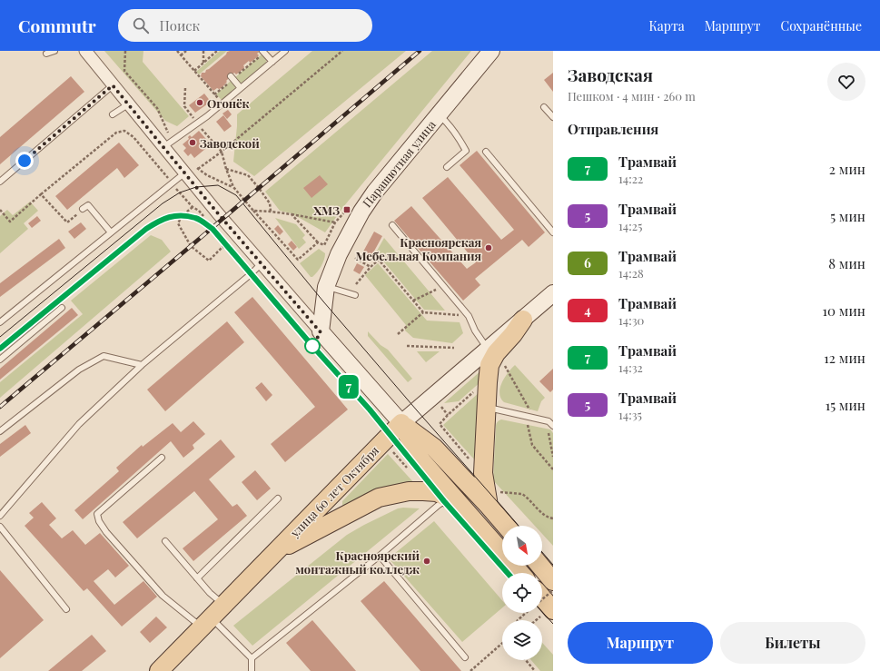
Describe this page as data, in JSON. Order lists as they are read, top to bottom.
{
  "streets": {
    "main road": ["Парашютная улица", "улица 60 лет Октября"]
  },
  "places": {
    "other": [
      "Огонёк",
      "Заводской",
      "Красноярская Мебельная Компания",
      "Красноярский монтажный колледж"
    ],
    "transit": ["ХМЗ"]
  },
  "lines": ["tram line 7"],
  "north": "bottom right",
  "page": {
    "header": "Commutr",
    "search": "Поиск",
    "nav": ["Карта", "Маршрут", "Сохранённые"],
    "on_map": "7",
    "heading": [
      ["Заводская", "Пешком · 4 мин · 260 m"],
      "Отправления"
    ],
    "list": [
      {
        "mark": "7",
        "name": "Трамвай",
        "note": "14:22",
        "value": "2 мин"
      },
      {
        "mark": "5",
        "name": "Трамвай",
        "note": "14:25",
        "value": "5 мин"
      },
      {
        "mark": "6",
        "name": "Трамвай",
        "note": "14:28",
        "value": "8 мин"
      },
      {
        "mark": "4",
        "name": "Трамвай",
        "note": "14:30",
        "value": "10 мин"
      },
      {
        "mark": "7",
        "name": "Трамвай",
        "note": "14:32",
        "value": "12 мин"
      },
      {
        "mark": "5",
        "name": "Трамвай",
        "note": "14:35",
        "value": "15 мин"
      }
    ],
    "buttons": ["Маршрут", "Билеты"]
  }
}
